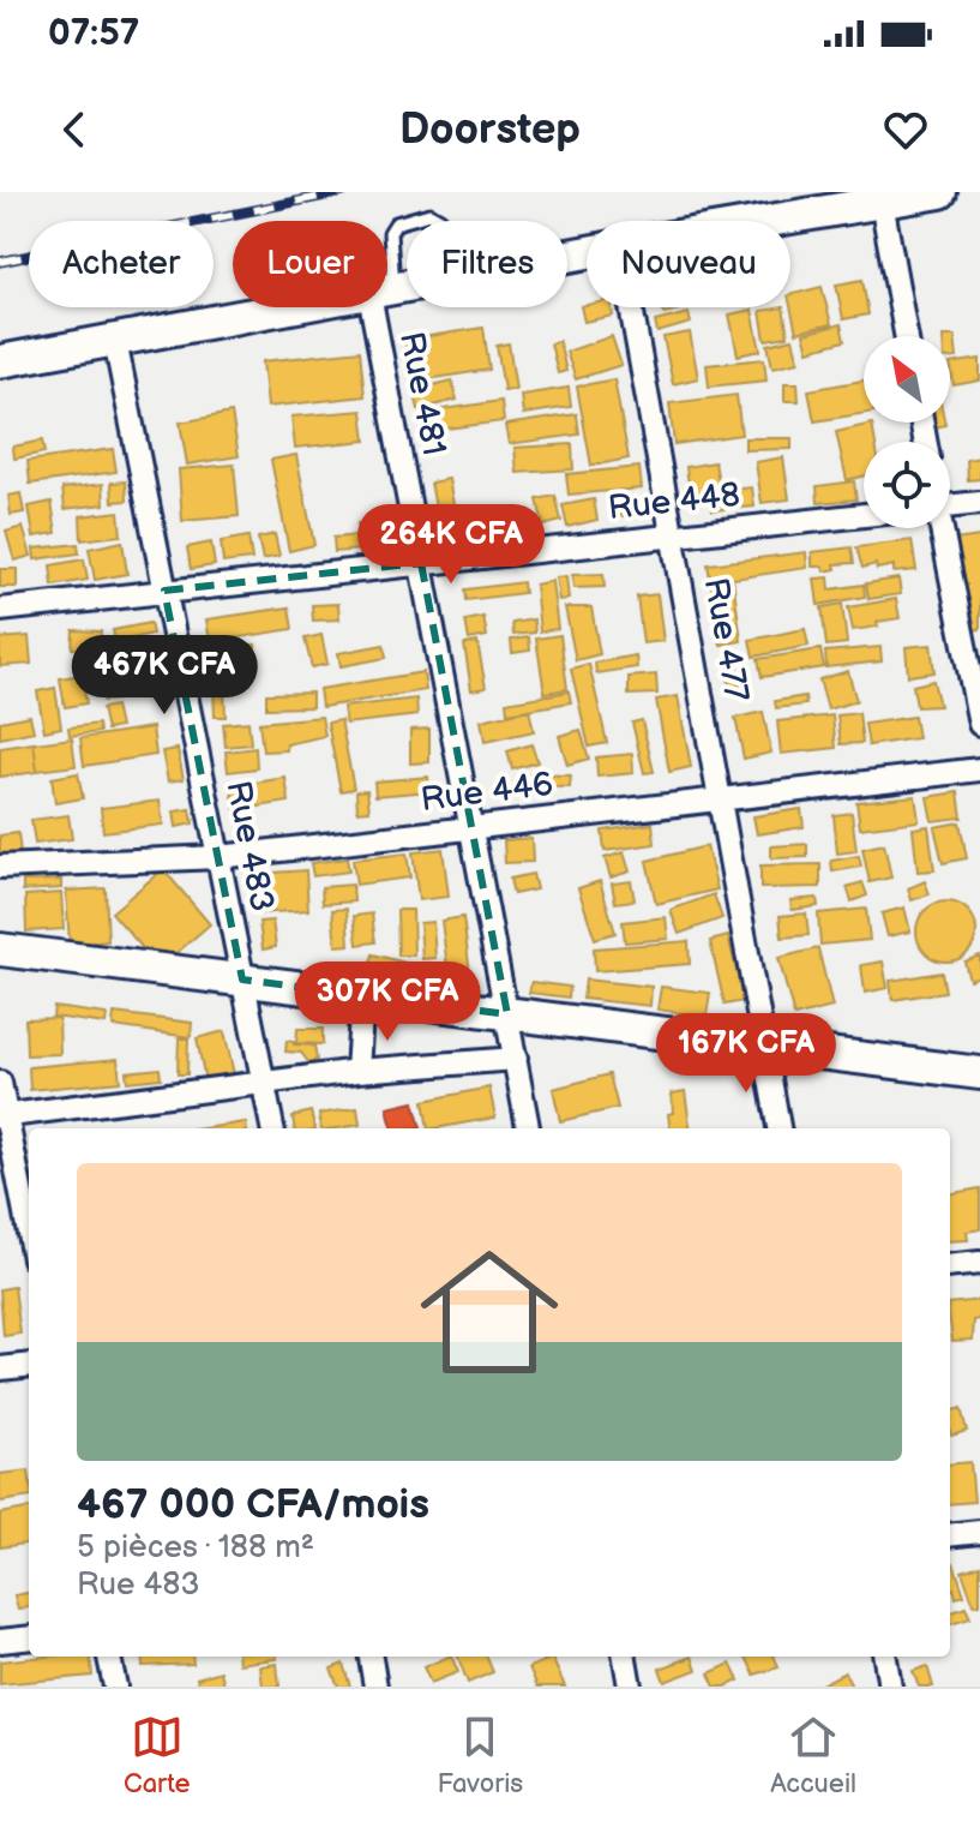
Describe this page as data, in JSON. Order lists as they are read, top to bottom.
{
  "streets": {
    "street": [
      "Rue 481",
      "Rue 448",
      "Rue 477",
      "Rue 446",
      "Rue 483"
    ]
  },
  "crossings": [
    ["Rue 481", "Rue 448"],
    ["Rue 481", "Rue 446"],
    ["Rue 448", "Rue 477"],
    ["Rue 448", "Rue 483"],
    ["Rue 477", "Rue 446"],
    ["Rue 446", "Rue 483"]
  ],
  "north": "top left",
  "page": {
    "status": "07:57",
    "header": "Doorstep",
    "chip": [
      "Acheter",
      "Louer",
      "Filtres",
      "Nouveau"
    ],
    "price": [
      "264K CFA",
      "467K CFA",
      "307K CFA",
      "167K CFA"
    ],
    "list": [
      {
        "name": "467 000 CFA/mois",
        "note": "5 pièces · 188 m² · Rue 483"
      }
    ],
    "tabs": ["Carte", "Favoris", "Accueil"]
  }
}
